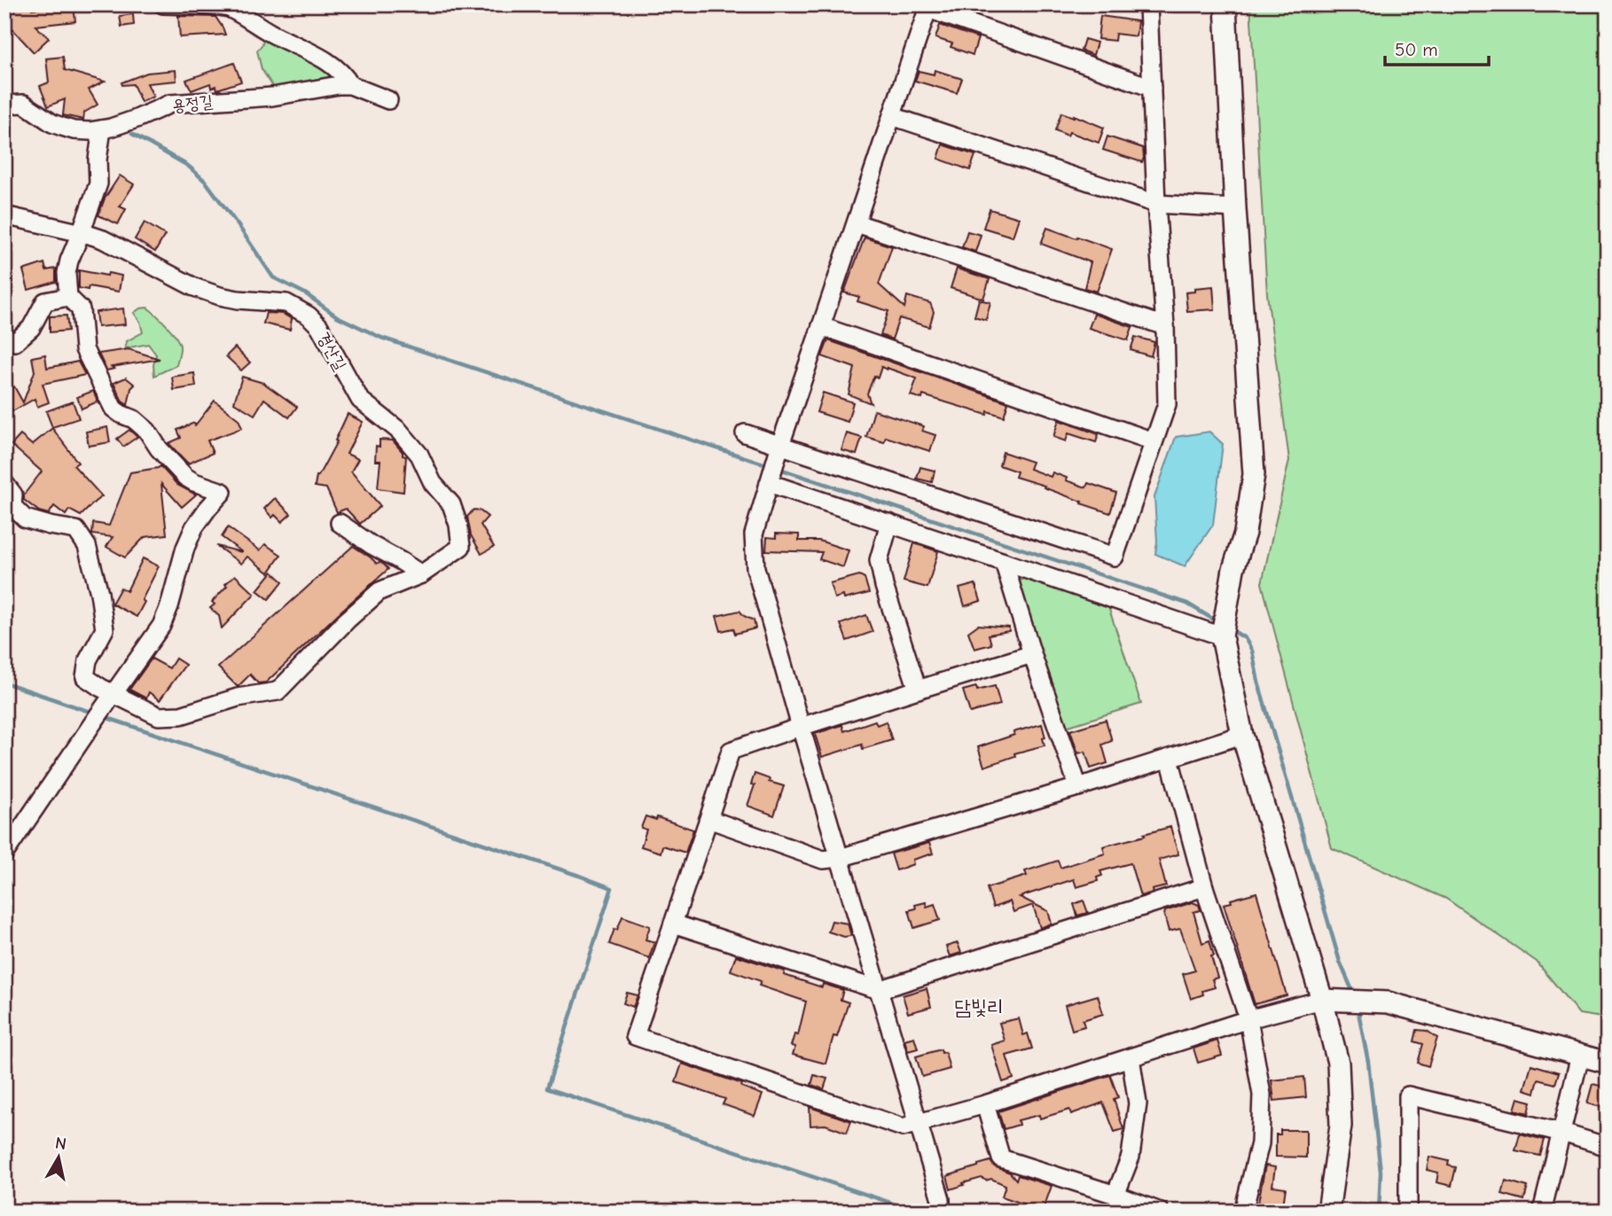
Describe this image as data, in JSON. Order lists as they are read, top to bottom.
{
  "streets": {
    "street": ["용정길", "경산길"]
  },
  "districts": ["담빛리"],
  "scale_bar": "50 m",
  "north": "top"
}
